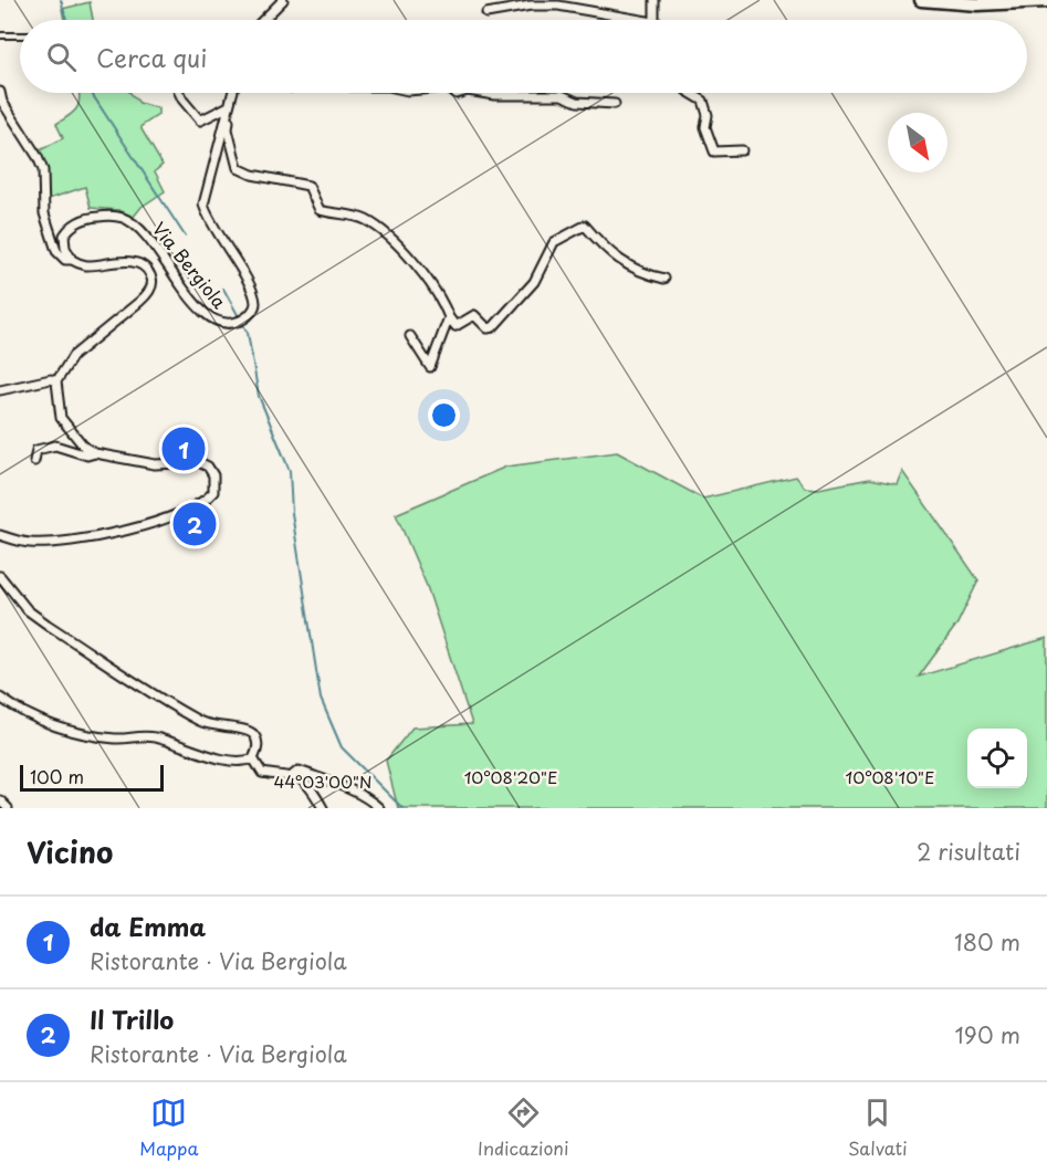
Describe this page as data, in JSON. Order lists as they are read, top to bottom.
{
  "streets": {
    "street": ["Via Bergiola"]
  },
  "scale_bar": "100 m",
  "north": "bottom right",
  "page": {
    "search": "Cerca qui",
    "pins": ["1", "2"],
    "scale": "100 m",
    "heading": ["Vicino", "2 risultati"],
    "list": [
      {
        "mark": "1",
        "name": "da Emma",
        "note": "Ristorante · Via Bergiola",
        "value": "180 m"
      },
      {
        "mark": "2",
        "name": "Il Trillo",
        "note": "Ristorante · Via Bergiola",
        "value": "190 m"
      }
    ],
    "nav": ["Mappa", "Indicazioni", "Salvati"]
  },
  "coordinates": ["10°08'20\"E", "10°08'10\"E", "44°03'00\"N"]
}
